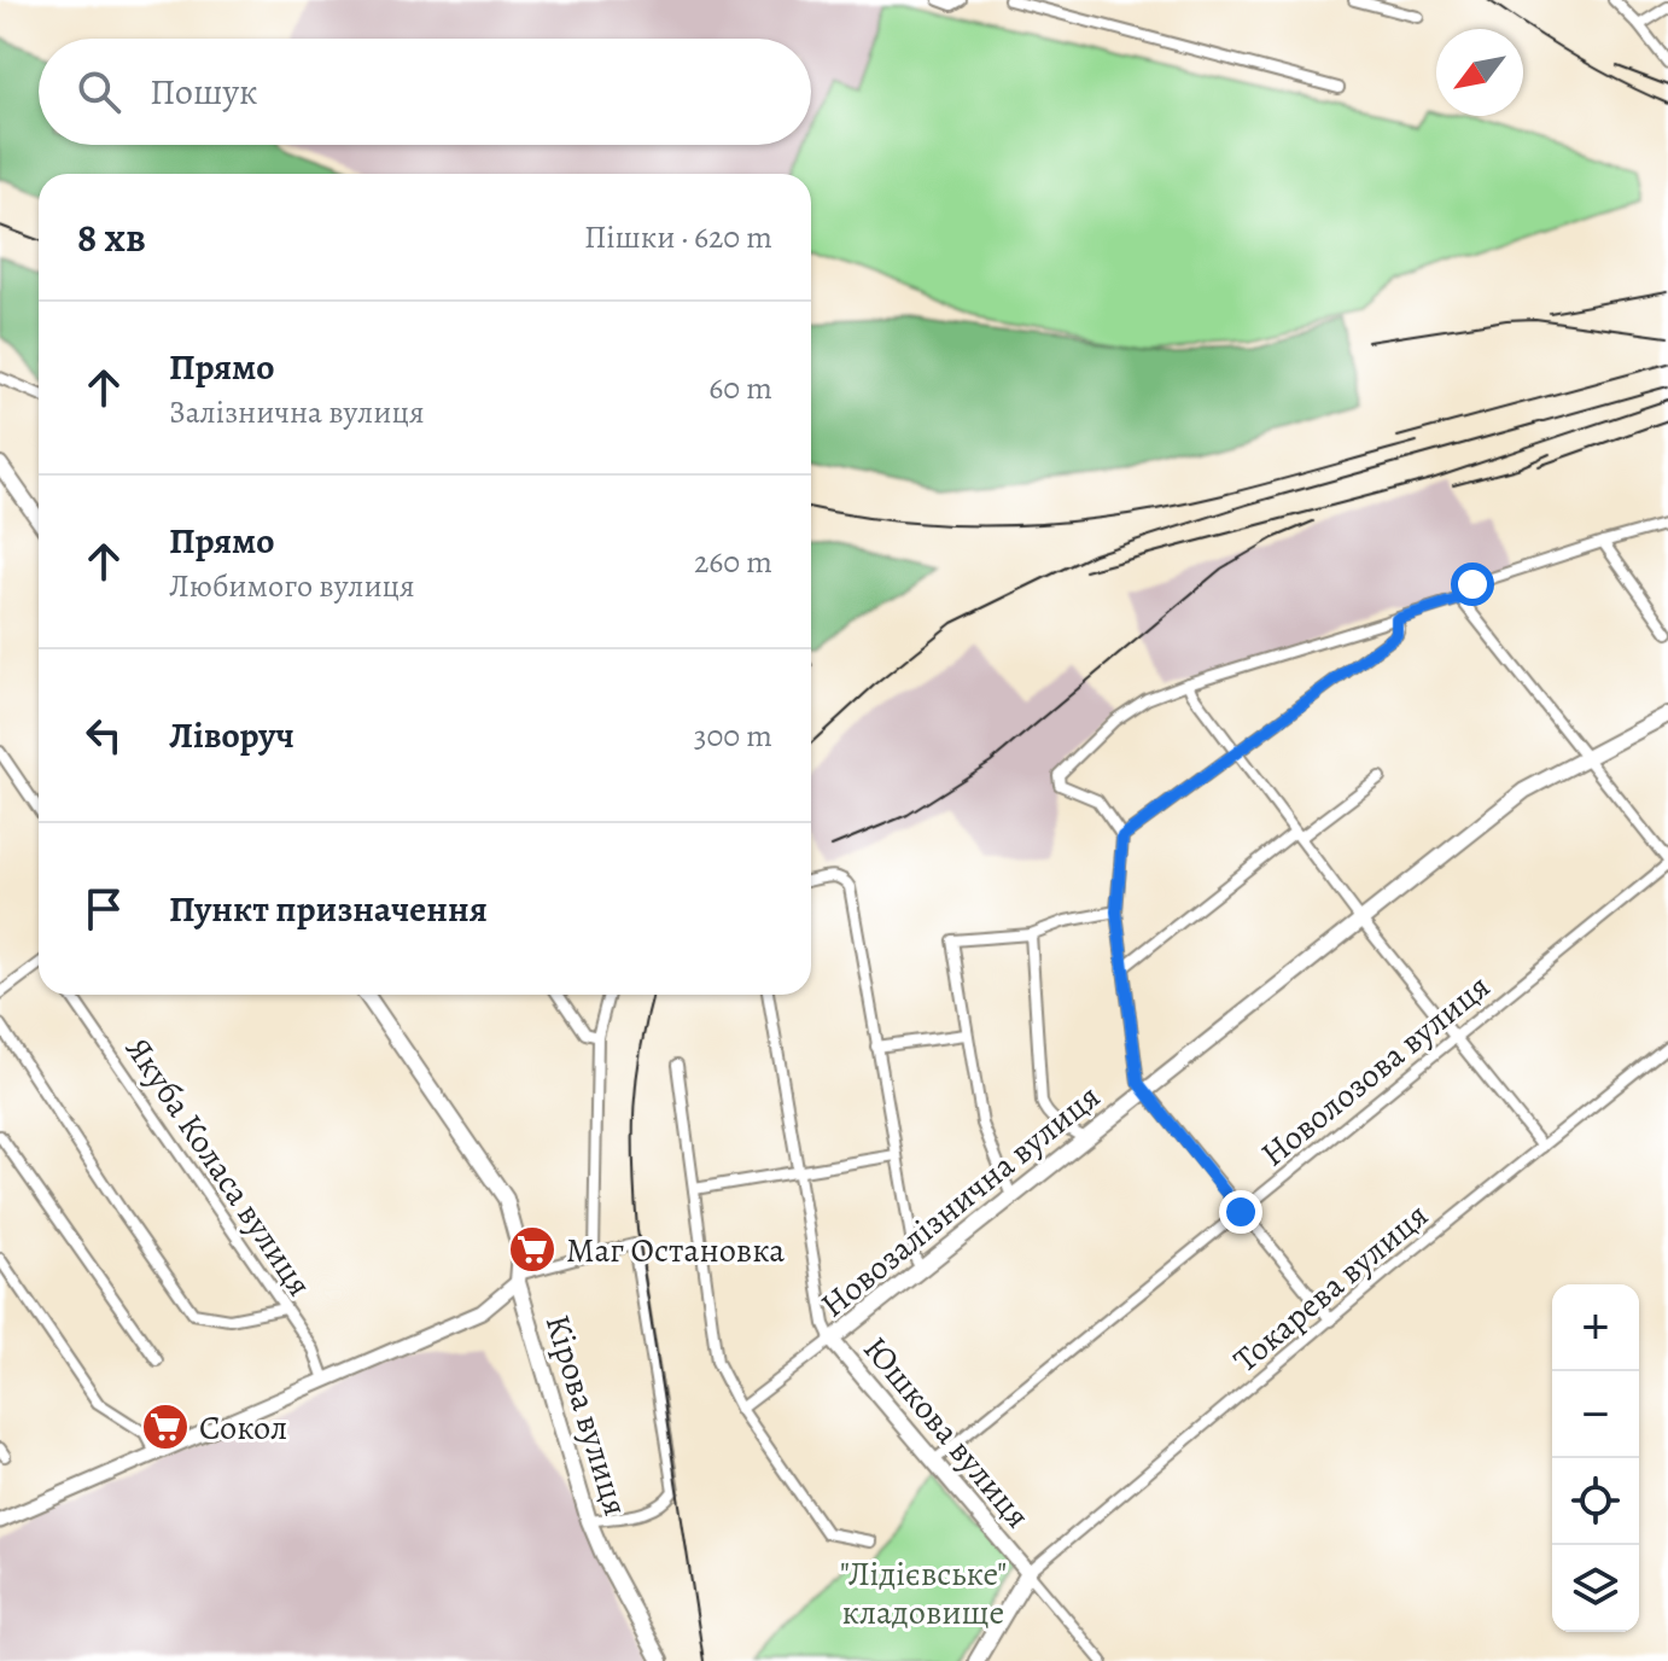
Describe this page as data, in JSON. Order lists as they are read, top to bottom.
{
  "streets": {
    "main road": ["Новозалізнична вулиця", "Кірова вулиця", "Юшкова вулиця"],
    "street": ["Новолозова вулиця", "Якуба Коласа вулиця", "Токарева вулиця"]
  },
  "crossings": [
    ["Новолозова вулиця", "Юшкова вулиця"],
    ["Новозалізнична вулиця", "Юшкова вулиця"],
    ["Токарева вулиця", "Юшкова вулиця"]
  ],
  "parks": ["\"Лідієвське\" кладовище"],
  "places": {
    "supermarket": ["Маг Остановка", "Сокол"]
  },
  "north": "bottom left",
  "page": {
    "search": "Пошук",
    "heading": ["8 хв", "Пішки · 620 m"],
    "list": [
      ["Прямо", "Залізнична вулиця", "60 m"],
      ["Прямо", "Любимого вулиця", "260 m"],
      ["Ліворуч", "300 m"],
      "Пункт призначення"
    ],
    "map_buttons": ["+", "−"]
  }
}
